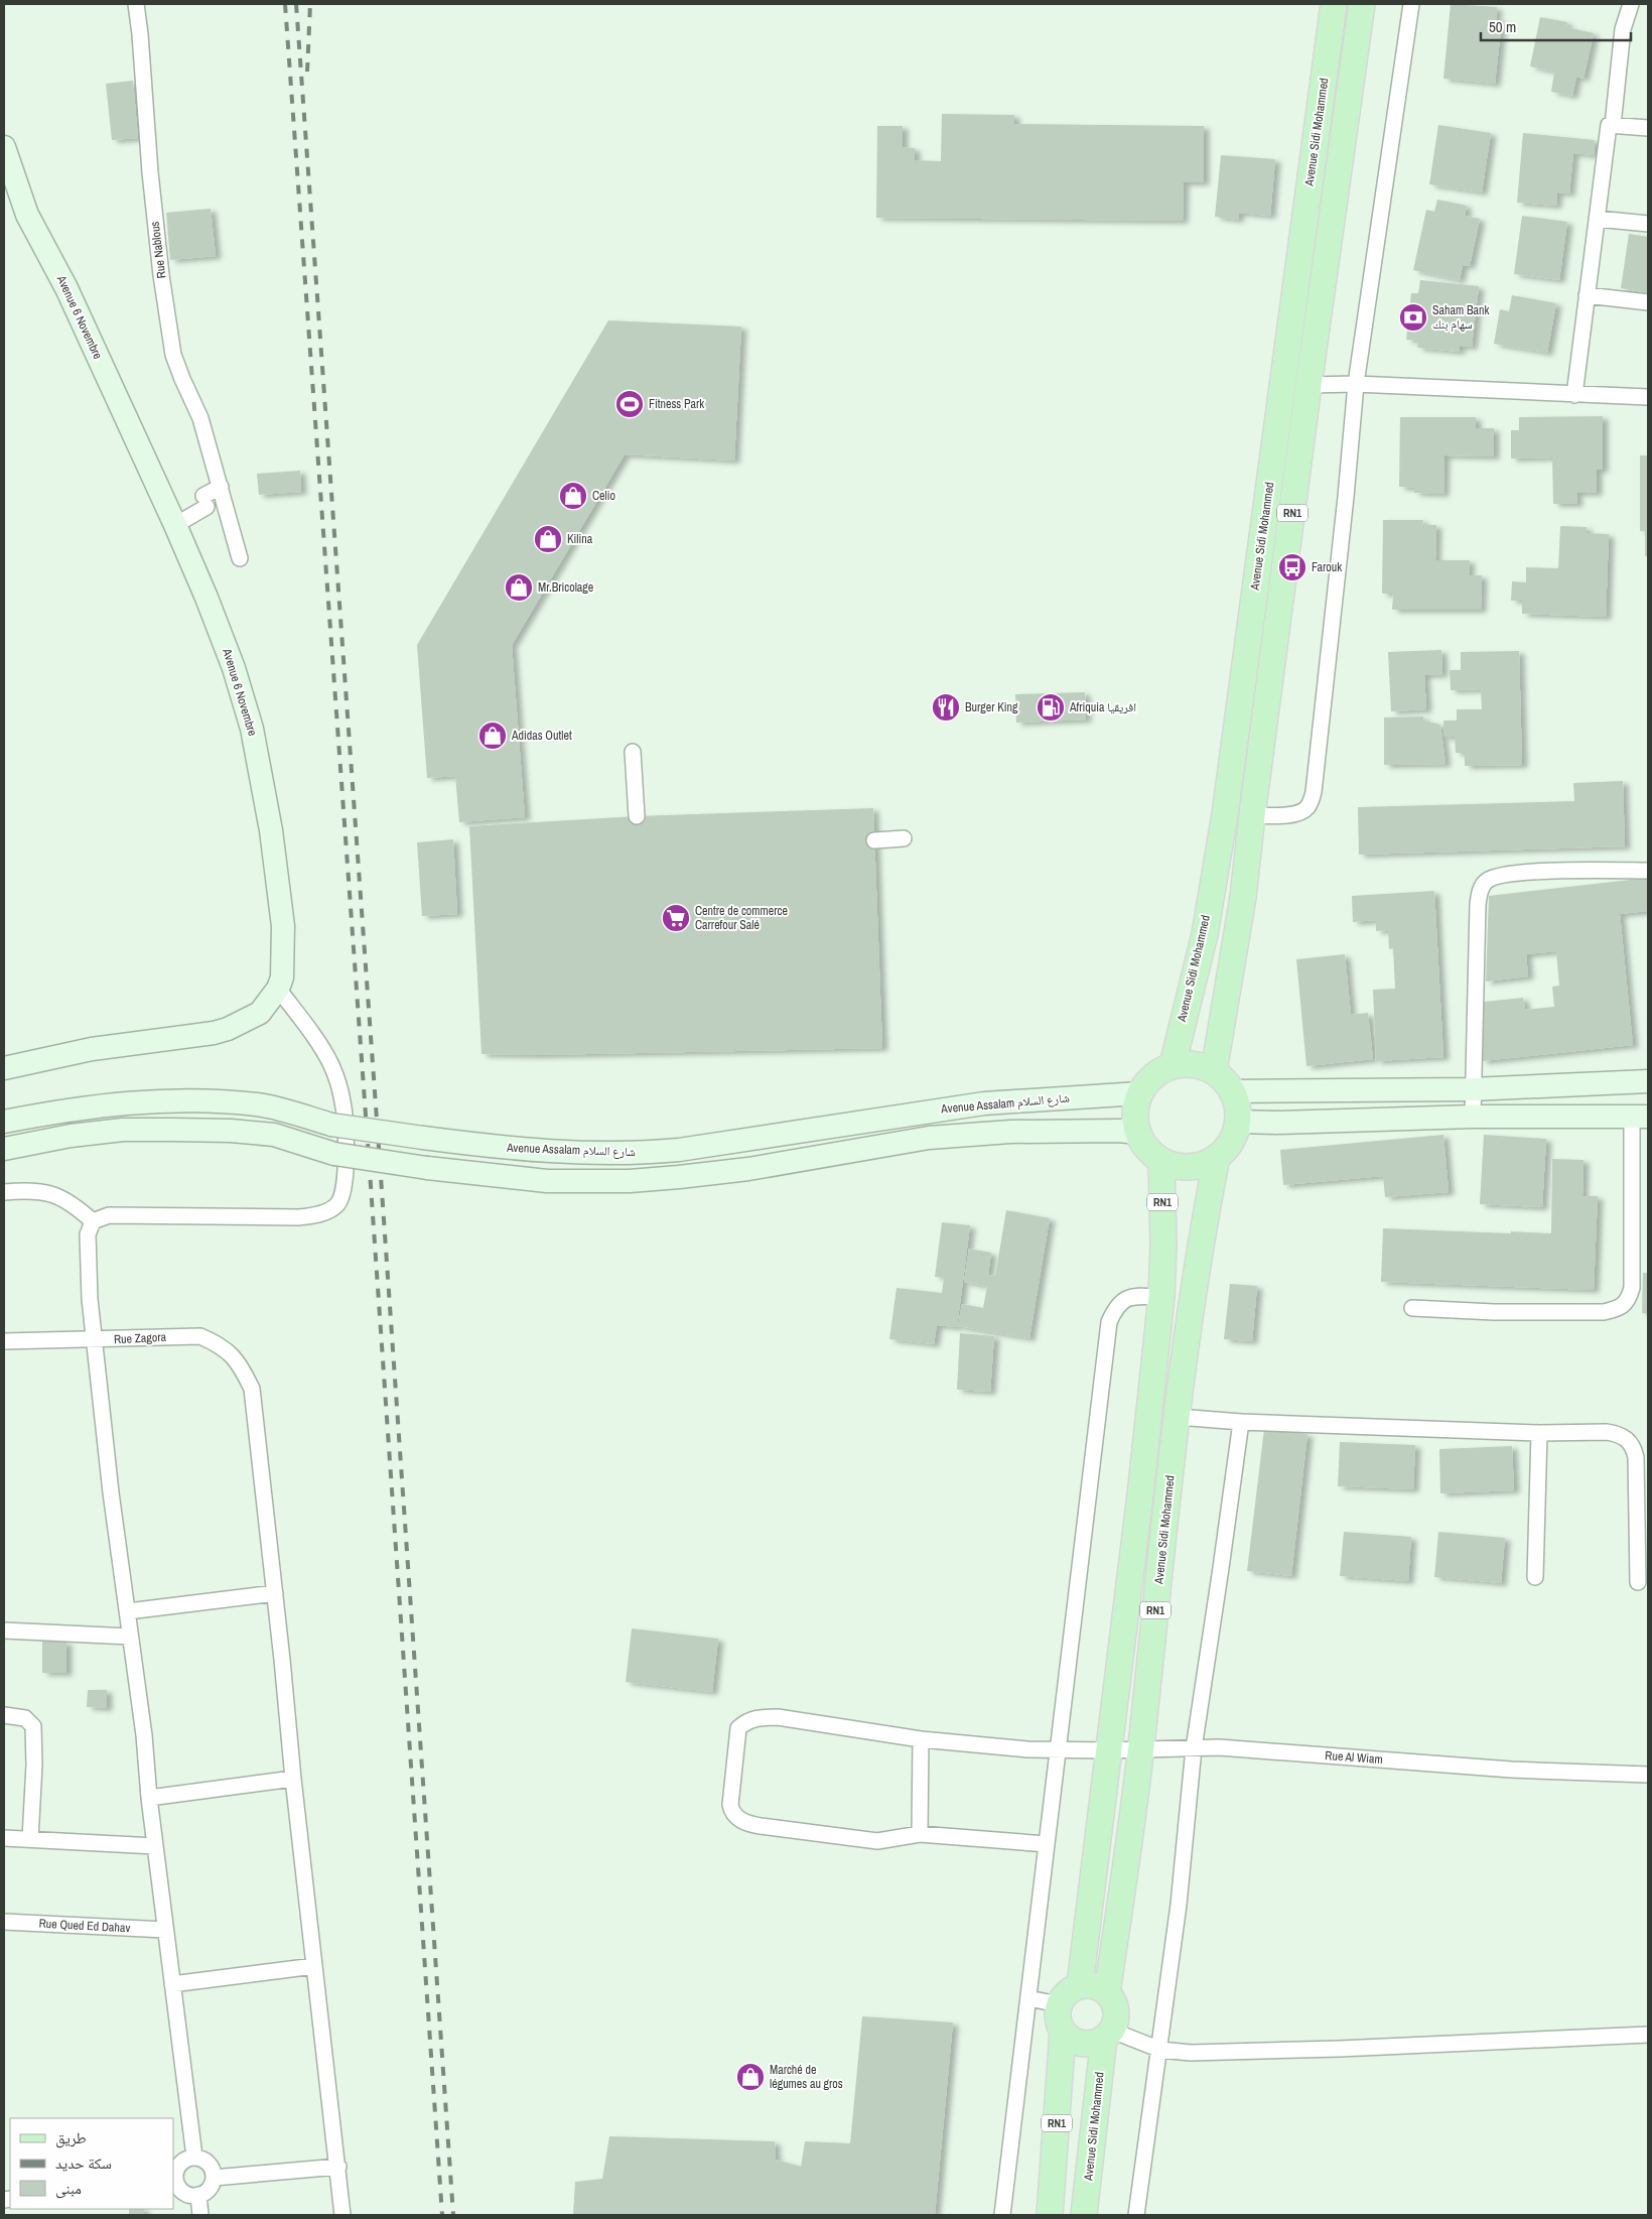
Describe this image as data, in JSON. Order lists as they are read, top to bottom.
{
  "streets": {
    "main road": ["Avenue Sidi Mohammed", "RN1"],
    "street": [
      "Rue Nablous",
      "Avenue 6 Novembre",
      "Avenue Assalam شارع السلام",
      "Rue Zagora",
      "Rue Al Wiam",
      "Rue Qued Ed Dahav"
    ]
  },
  "crossings": [
    ["Avenue Sidi Mohammed", "RN1"],
    ["Avenue Sidi Mohammed", "Avenue Assalam شارع السلام"],
    ["Avenue Sidi Mohammed", "Rue Al Wiam"],
    ["RN1", "Avenue Assalam شارع السلام"],
    ["RN1", "Rue Al Wiam"]
  ],
  "places": {
    "bank": ["Saham Bank سهام بنك"],
    "sports": ["Fitness Park"],
    "shop": [
      "Celio",
      "Kilina",
      "Mr.Bricolage",
      "Adidas Outlet",
      "Marché de légumes au gros"
    ],
    "bus stop": ["Farouk"],
    "restaurant": ["Burger King"],
    "fuel station": ["Afriquia افريقيا"],
    "supermarket": ["Centre de commerce Carrefour Salé"]
  },
  "legend": ["طريق", "سكة حديد", "مبنى"],
  "scale_bar": "50 m"
}
